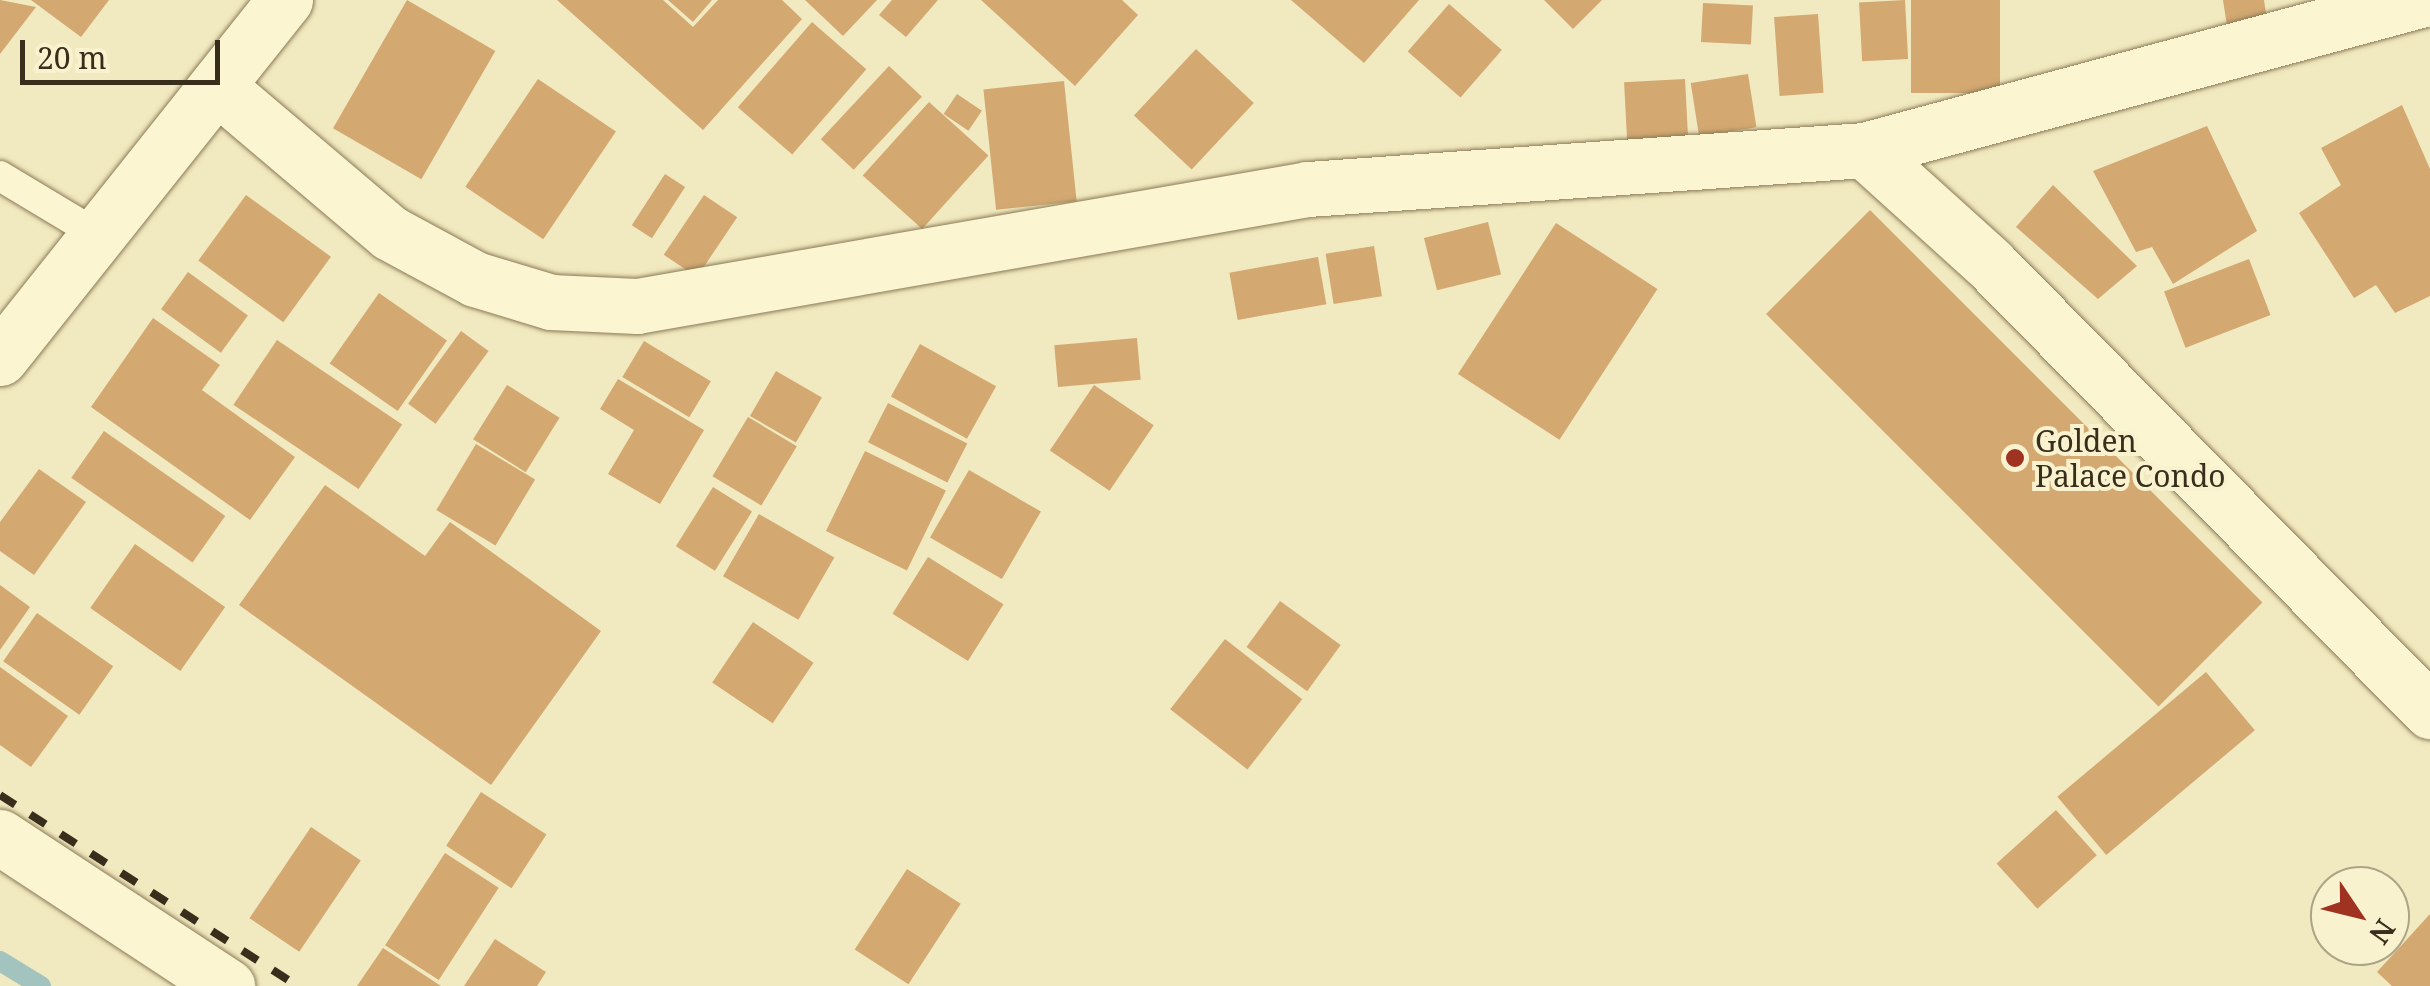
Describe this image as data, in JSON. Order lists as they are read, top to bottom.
{
  "places": ["Golden Palace Condo"],
  "scale_bar": "20 m",
  "north": "bottom right"
}
